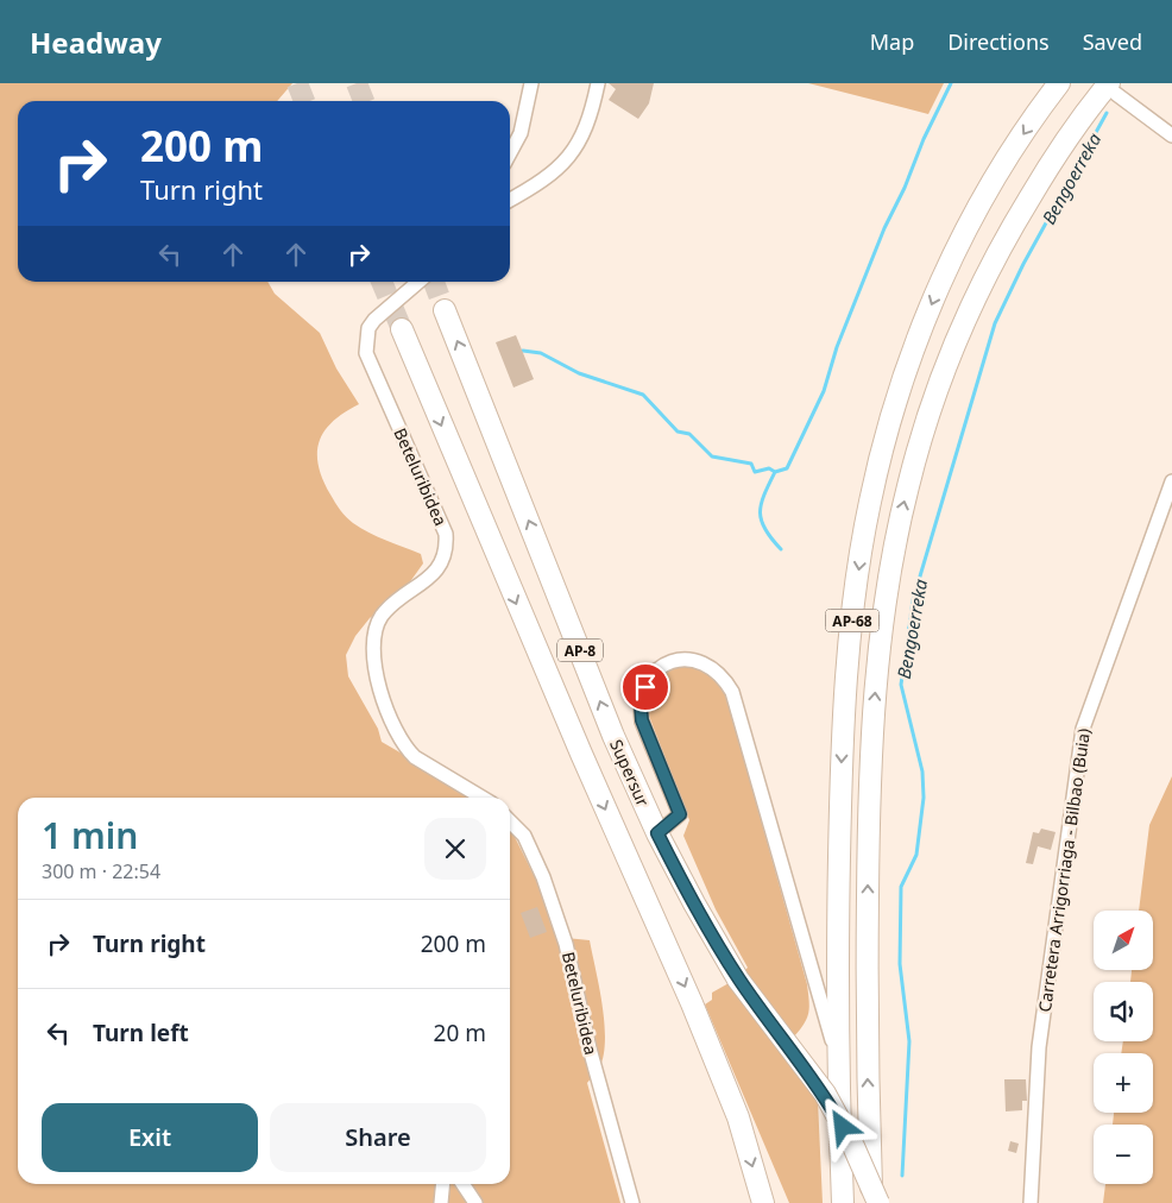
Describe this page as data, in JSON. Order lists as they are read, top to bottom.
{
  "streets": {
    "highway": ["AP-68", "AP-8", "Supersur"],
    "street": ["Beteluribidea", "Carretera Arrigorriaga - Bilbao (Buia)"]
  },
  "water": ["Bengoerreka"],
  "north": "top right",
  "page": {
    "header": "Headway",
    "nav": ["Map", "Directions", "Saved"],
    "turn": ["200 m", "Turn right"],
    "heading": ["1 min", "300 m · 22:54"],
    "list": [
      {
        "name": "Turn right",
        "value": "200 m"
      },
      {
        "name": "Turn left",
        "value": "20 m"
      }
    ],
    "map_buttons": ["+", "−"],
    "buttons": ["Exit", "Share"]
  }
}
